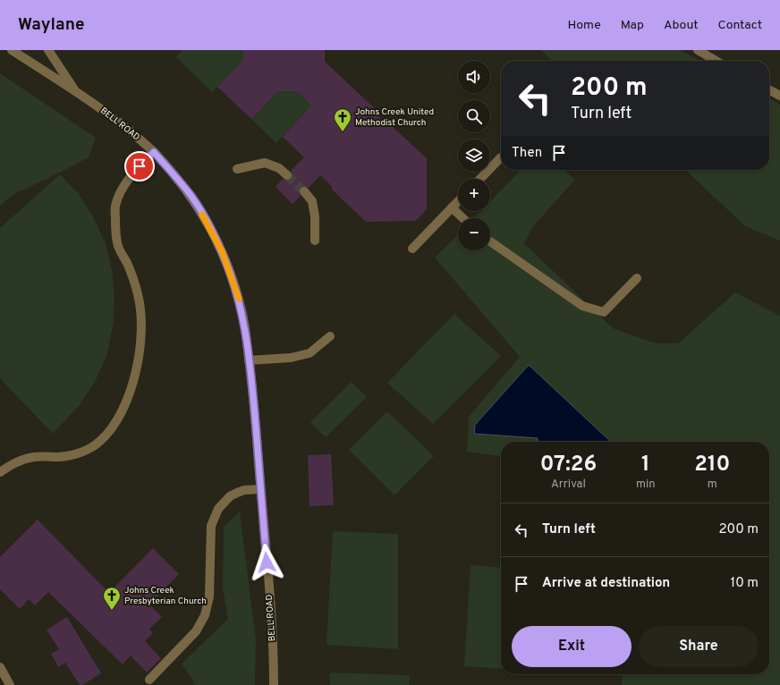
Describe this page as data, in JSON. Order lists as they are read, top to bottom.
{
  "streets": {
    "street": ["BELL ROAD"]
  },
  "places": {
    "church": ["Johns Creek United Methodist Church", "Johns Creek Presbyterian Church"]
  },
  "page": {
    "header": "Waylane",
    "nav": [
      "Home",
      "Map",
      "About",
      "Contact"
    ],
    "map_buttons": ["+", "−"],
    "turn": ["200 m", "Turn left"],
    "then": "Then",
    "eta": [
      "07:26",
      "Arrival",
      "1",
      "min",
      "210",
      "m"
    ],
    "list": [
      {
        "name": "Turn left",
        "value": "200 m"
      },
      {
        "name": "Arrive at destination",
        "value": "10 m"
      }
    ],
    "buttons": ["Exit", "Share"]
  }
}
